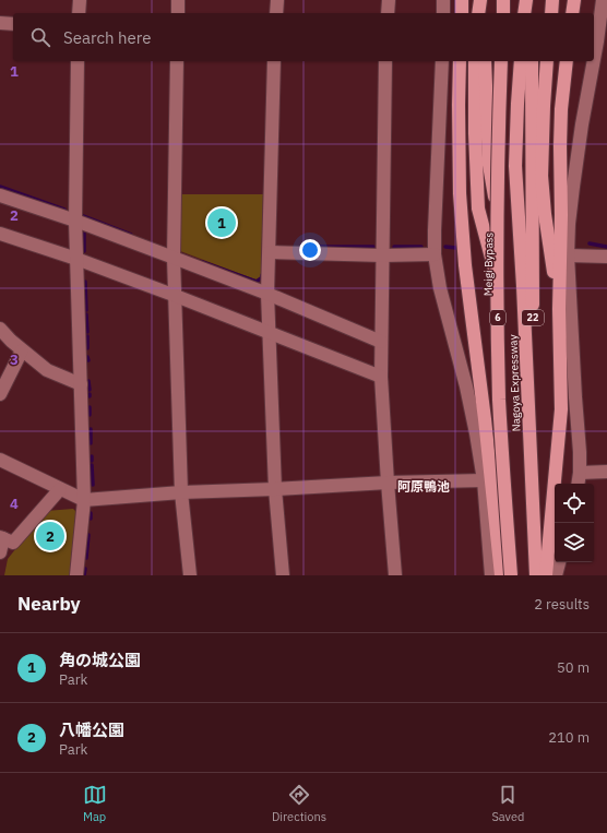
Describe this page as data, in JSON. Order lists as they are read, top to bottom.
{
  "streets": {
    "highway": [
      "Meigi Bypass",
      "6",
      "22",
      "Nagoya Expressway"
    ]
  },
  "crossings": [
    ["Meigi Bypass", "Nagoya Expressway"]
  ],
  "districts": ["阿原鴨池"],
  "page": {
    "search": "Search here",
    "pins": ["1", "2"],
    "heading": ["Nearby", "2 results"],
    "list": [
      {
        "mark": "1",
        "name": "角の城公園",
        "note": "Park",
        "value": "50 m"
      },
      {
        "mark": "2",
        "name": "八幡公園",
        "note": "Park",
        "value": "210 m"
      }
    ],
    "nav": ["Map", "Directions", "Saved"]
  },
  "grid": {
    "rows": [
      "1",
      "2",
      "3",
      "4"
    ]
  }
}
